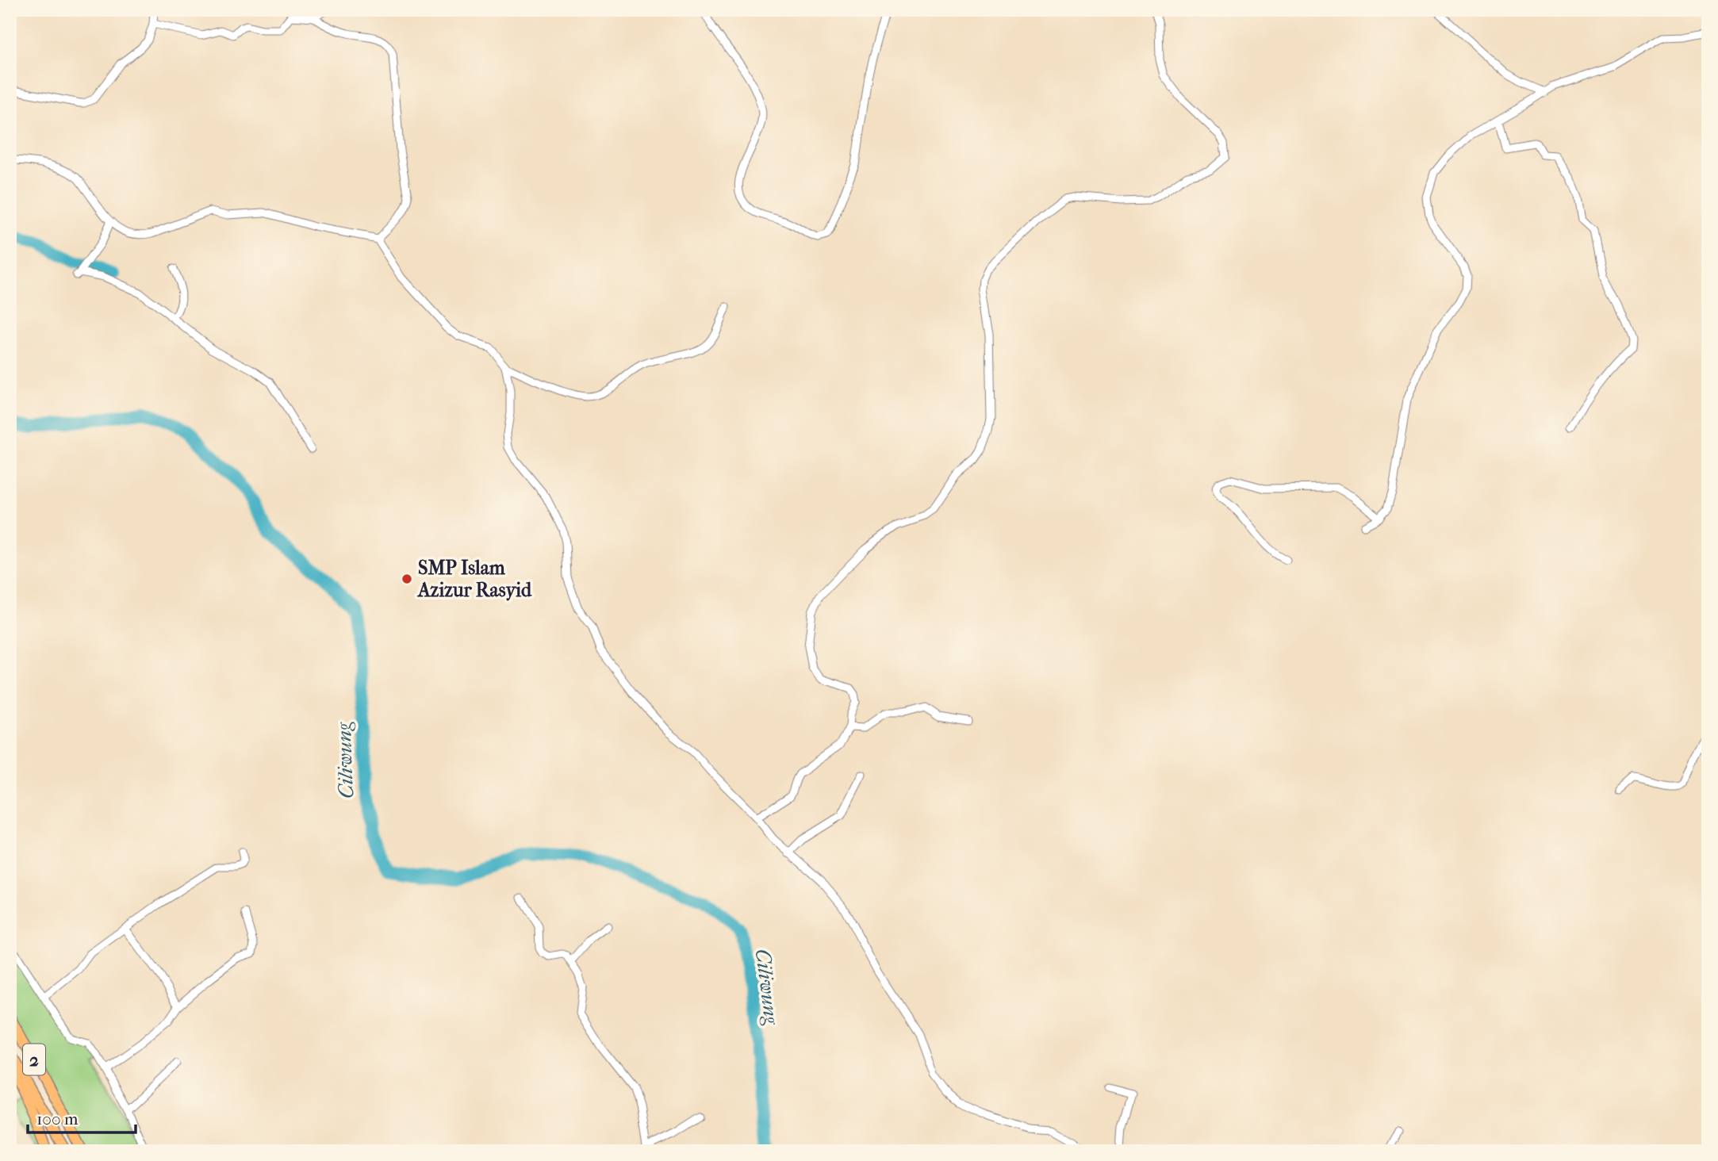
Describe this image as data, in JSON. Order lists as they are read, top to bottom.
{
  "streets": {
    "highway": ["2"]
  },
  "water": ["Ciliwung"],
  "places": ["SMP Islam Azizur Rasyid"],
  "scale_bar": "100 m"
}
